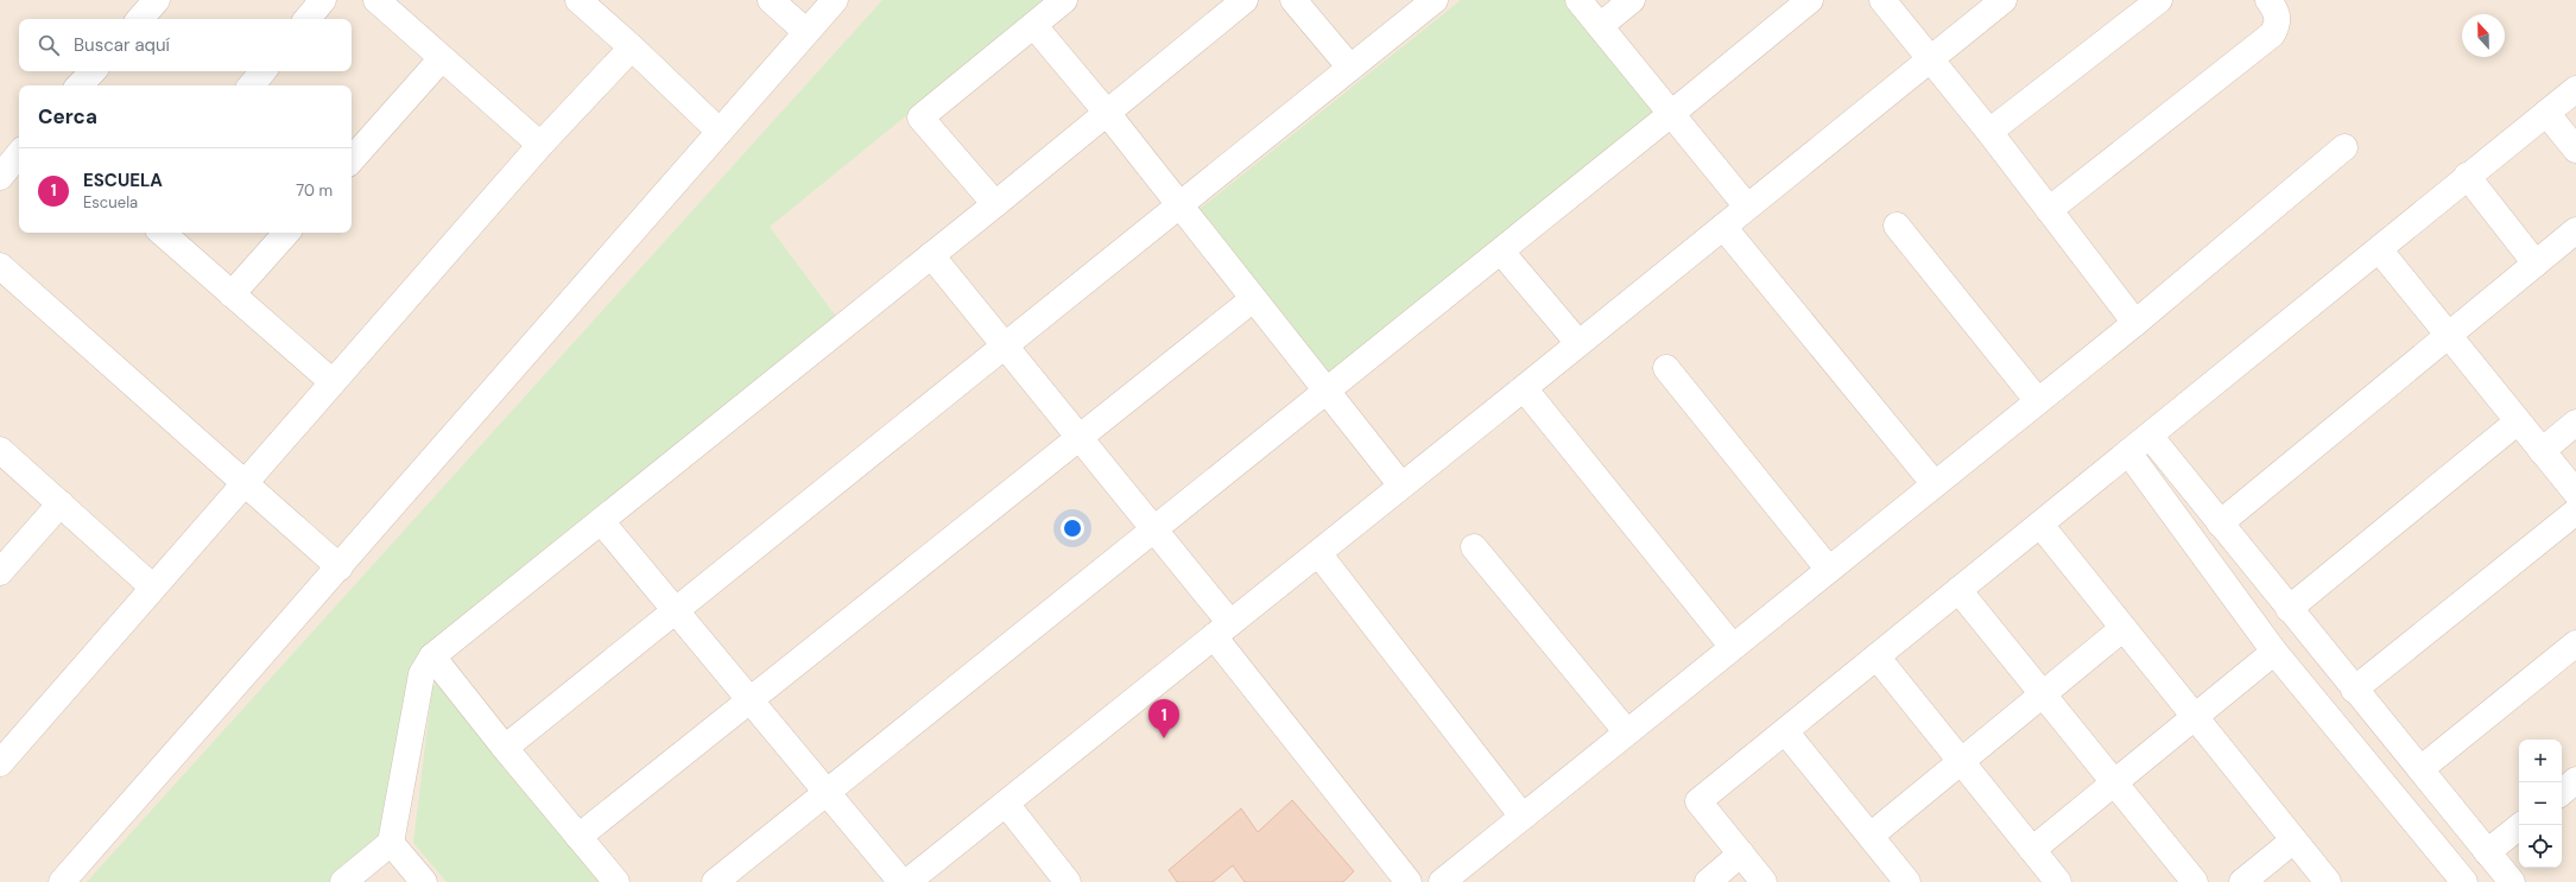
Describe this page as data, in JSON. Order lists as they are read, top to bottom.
{
  "north": "top",
  "page": {
    "search": "Buscar aquí",
    "heading": "Cerca",
    "list": [
      {
        "mark": "1",
        "name": "ESCUELA",
        "note": "Escuela",
        "value": "70 m"
      }
    ],
    "pins": "1",
    "map_buttons": ["+", "−"]
  }
}
